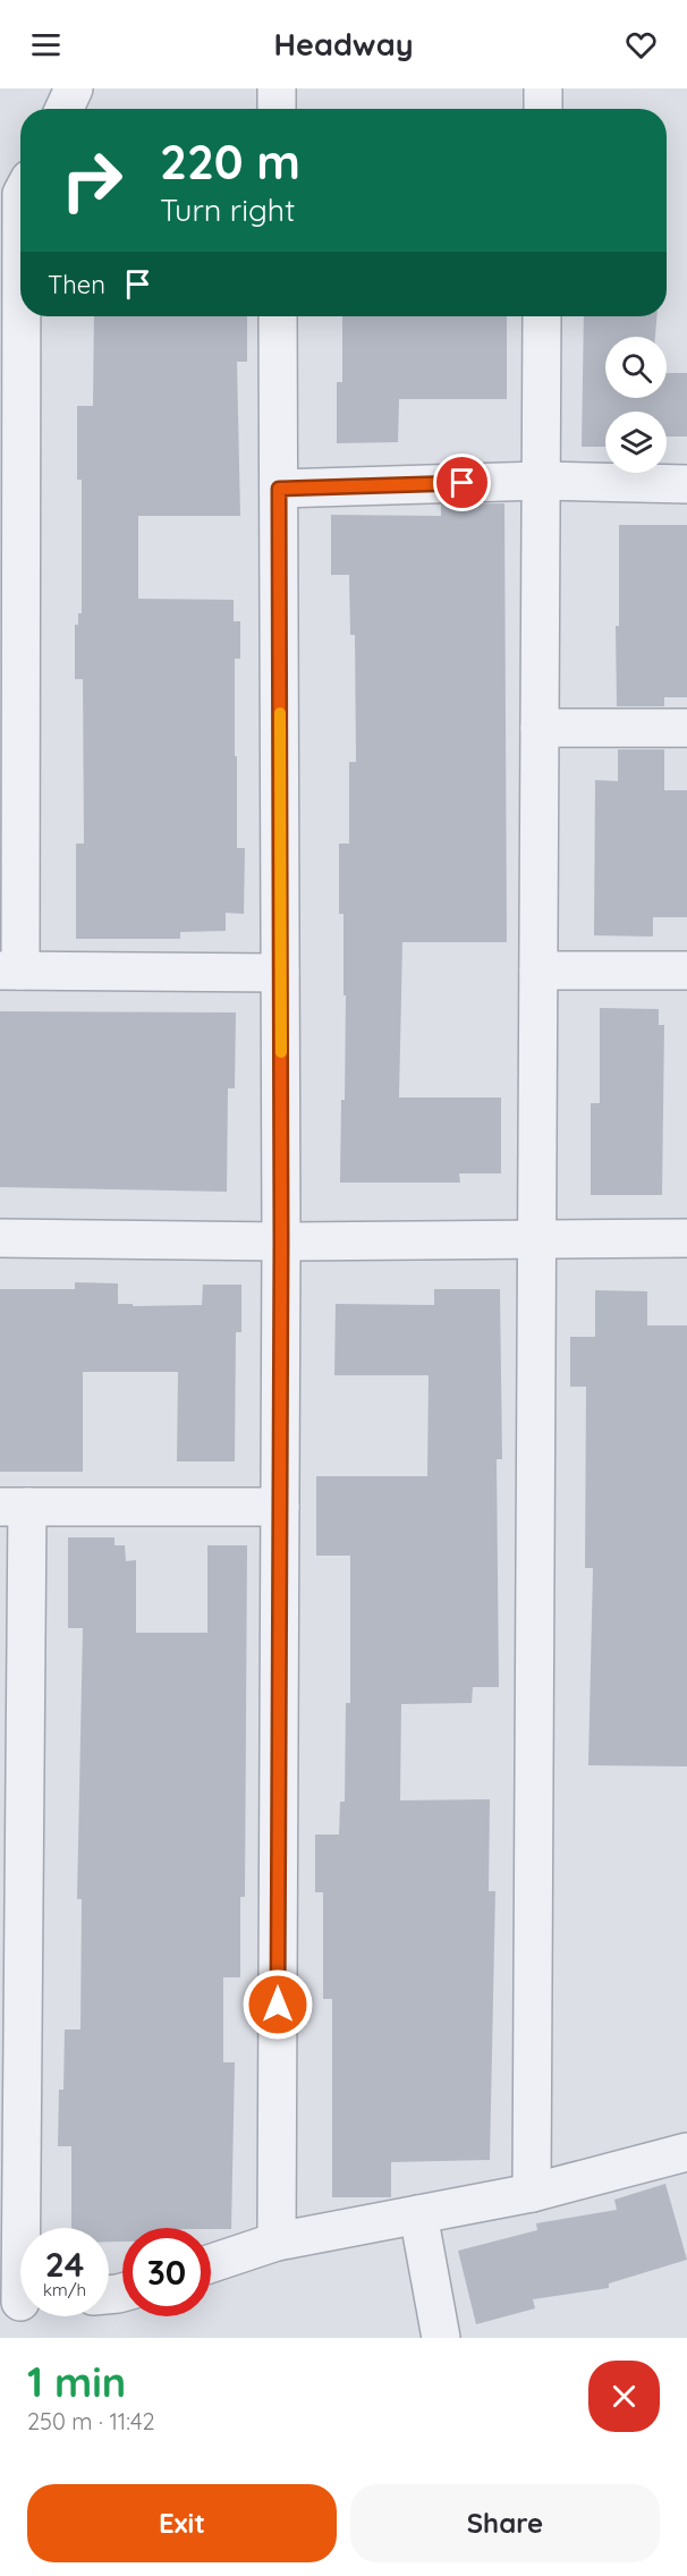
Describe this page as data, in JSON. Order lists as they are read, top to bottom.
{
  "page": {
    "header": "Headway",
    "turn": ["220 m", "Turn right"],
    "then": "Then",
    "speed": "24 km/h",
    "limit": "30",
    "heading": ["1 min", "250 m · 11:42"],
    "buttons": ["Exit", "Share"]
  }
}
